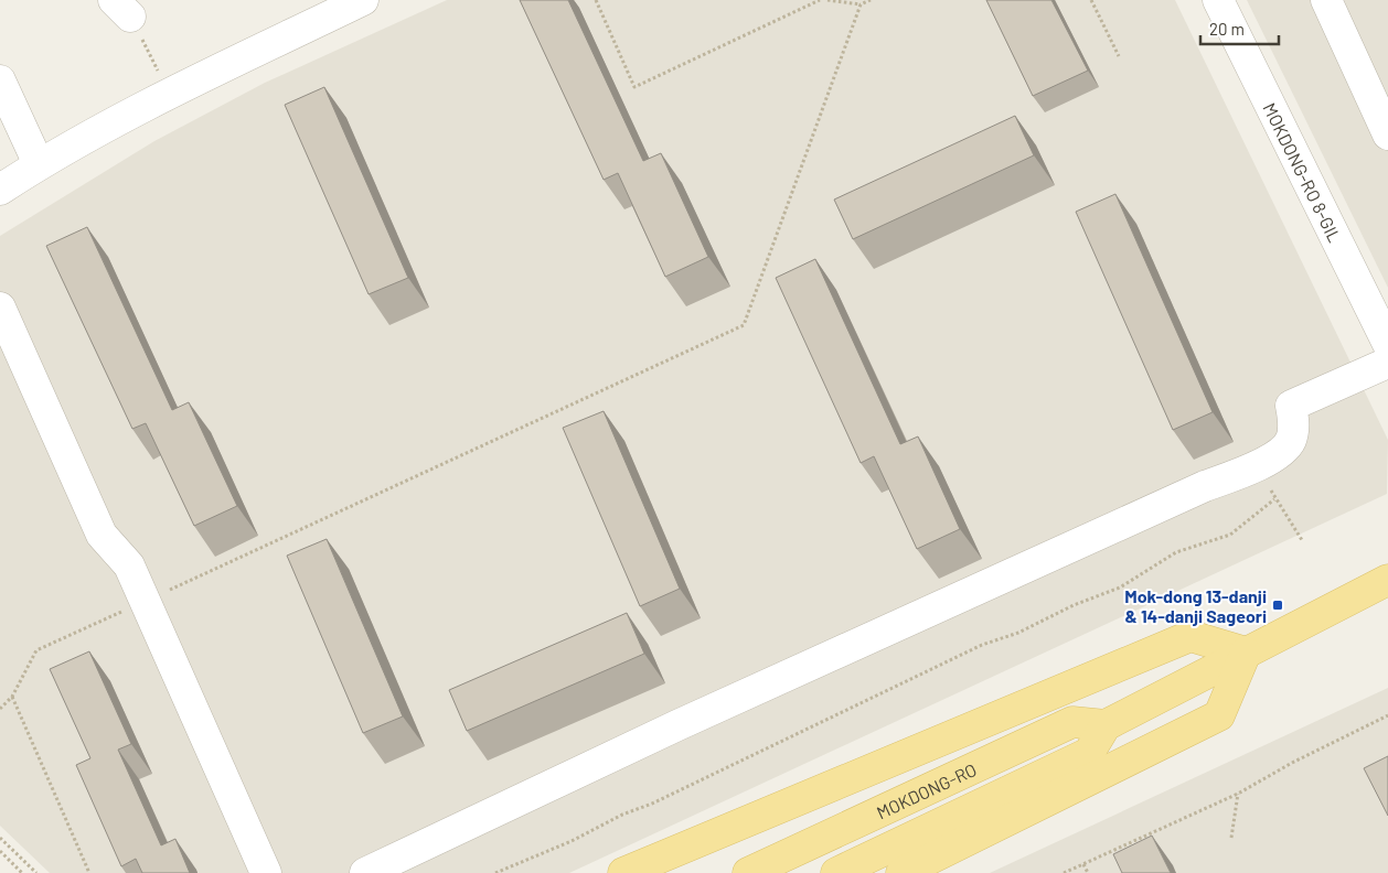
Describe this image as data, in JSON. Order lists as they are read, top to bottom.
{
  "streets": {
    "main road": ["MOKDONG-RO"],
    "street": ["MOKDONG-RO 8-GIL"]
  },
  "places": {
    "transit": ["Mok-dong 13-danji & 14-danji Sageori"]
  },
  "scale_bar": "20 m"
}
